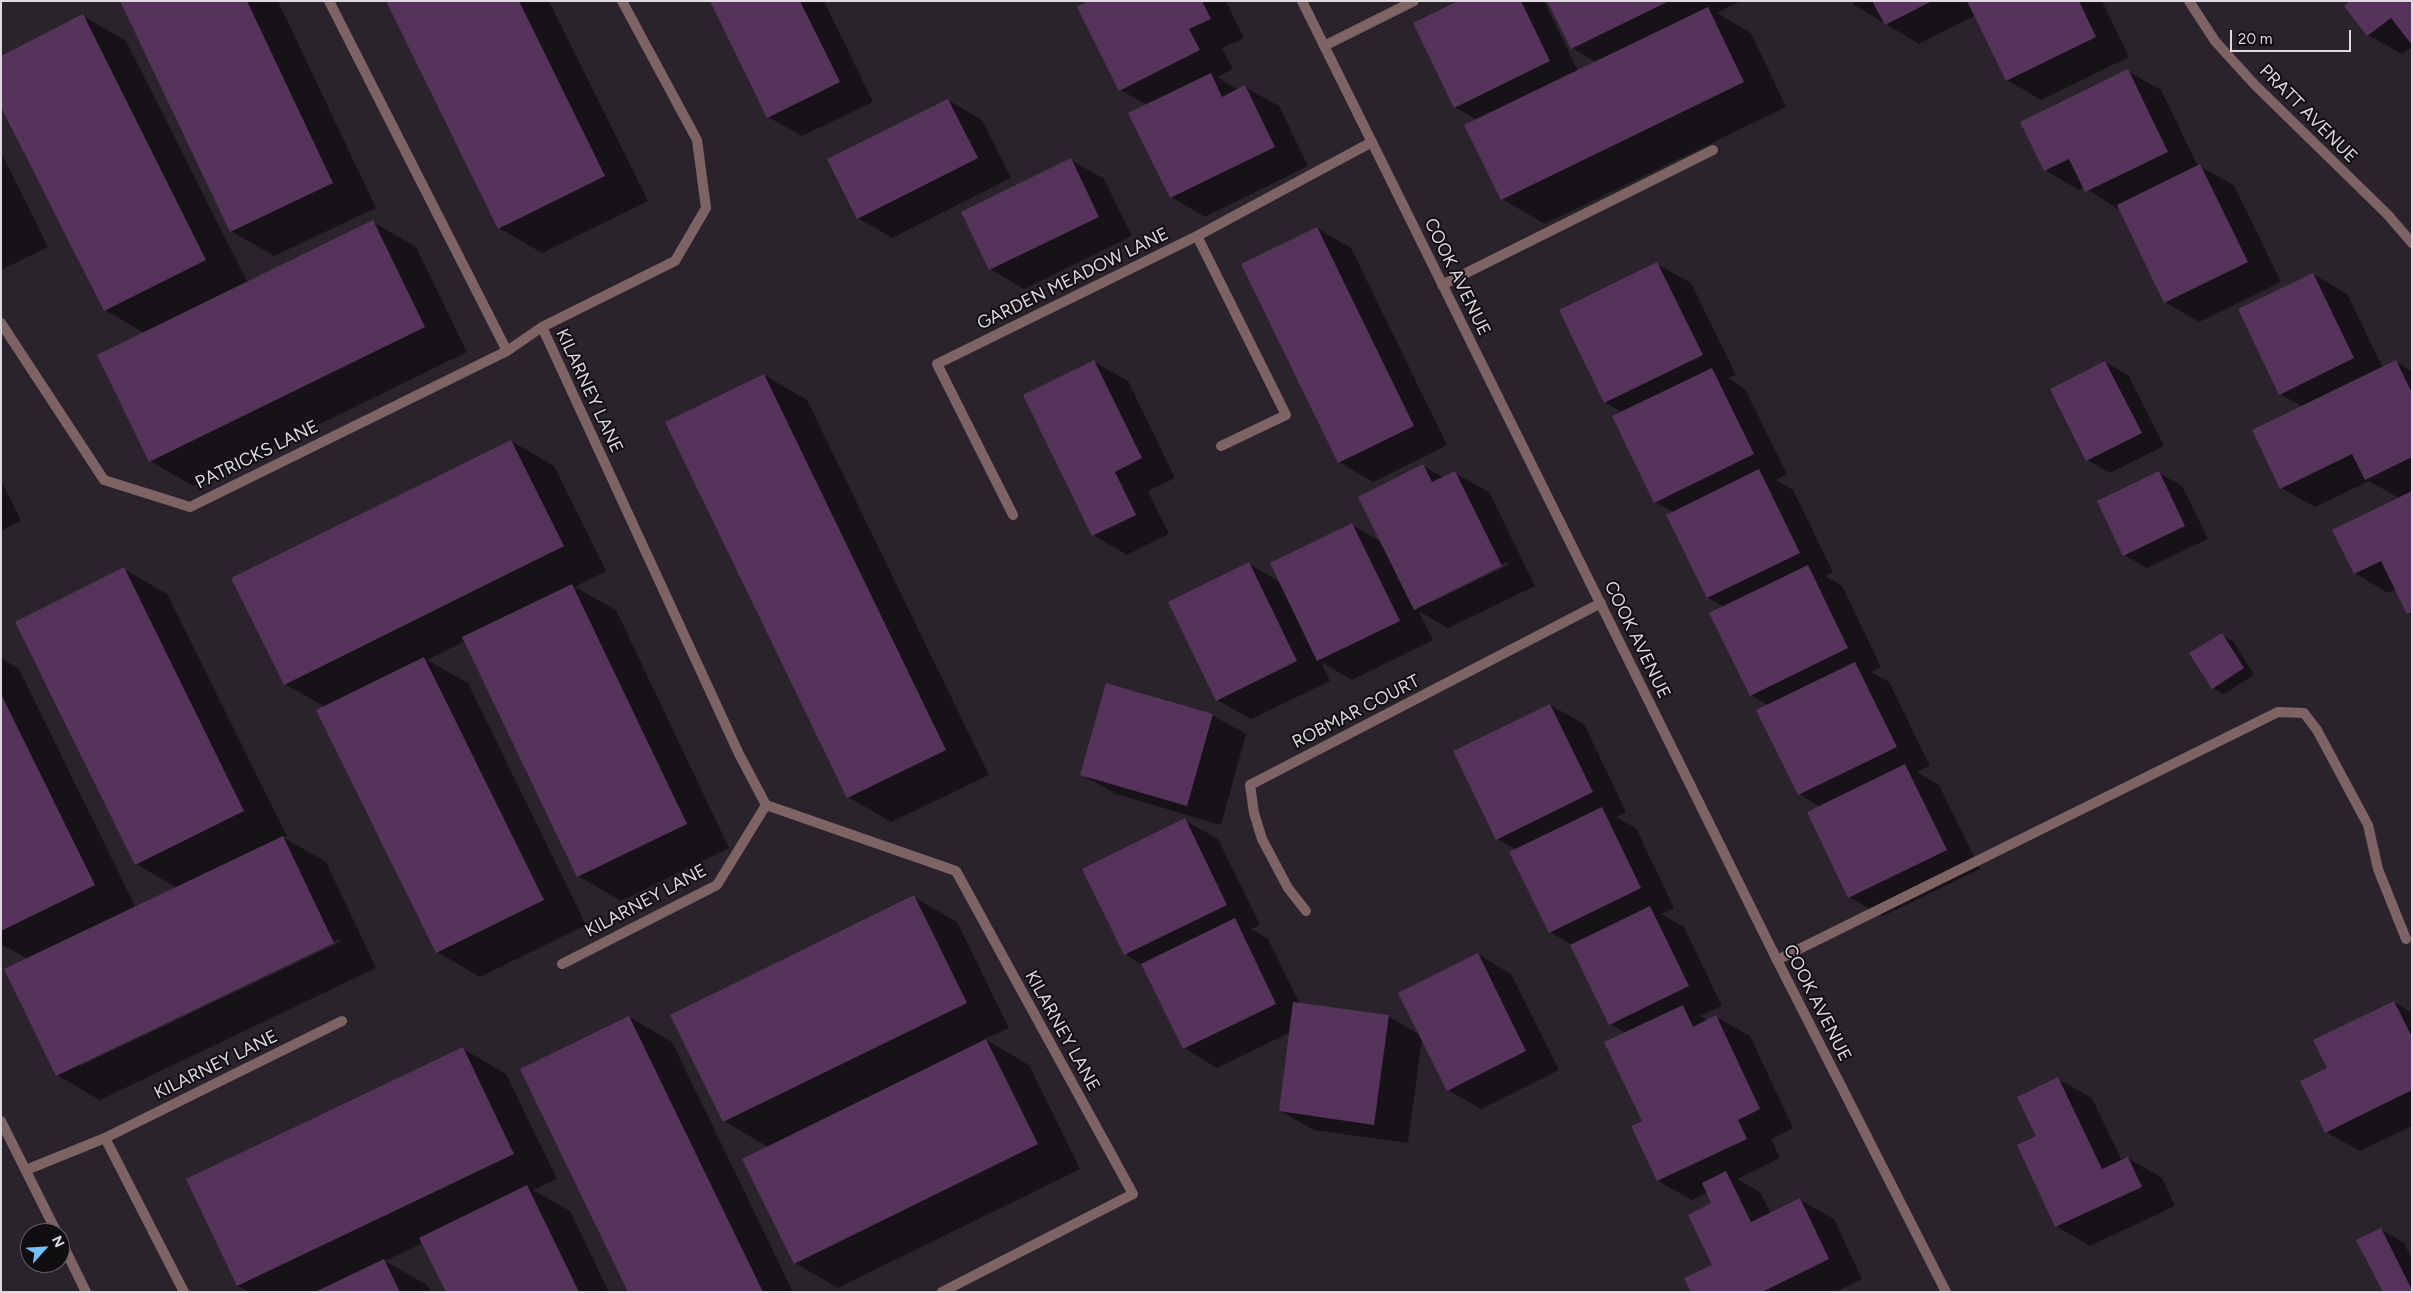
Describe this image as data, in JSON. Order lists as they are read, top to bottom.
{
  "streets": {
    "street": [
      "PRATT AVENUE",
      "COOK AVENUE",
      "GARDEN MEADOW LANE",
      "KILARNEY LANE",
      "PATRICKS LANE",
      "ROBMAR COURT"
    ]
  },
  "crossings": [
    ["COOK AVENUE", "GARDEN MEADOW LANE"],
    ["COOK AVENUE", "ROBMAR COURT"],
    ["KILARNEY LANE", "PATRICKS LANE"]
  ],
  "scale_bar": "20 m",
  "north": "top right"
}
